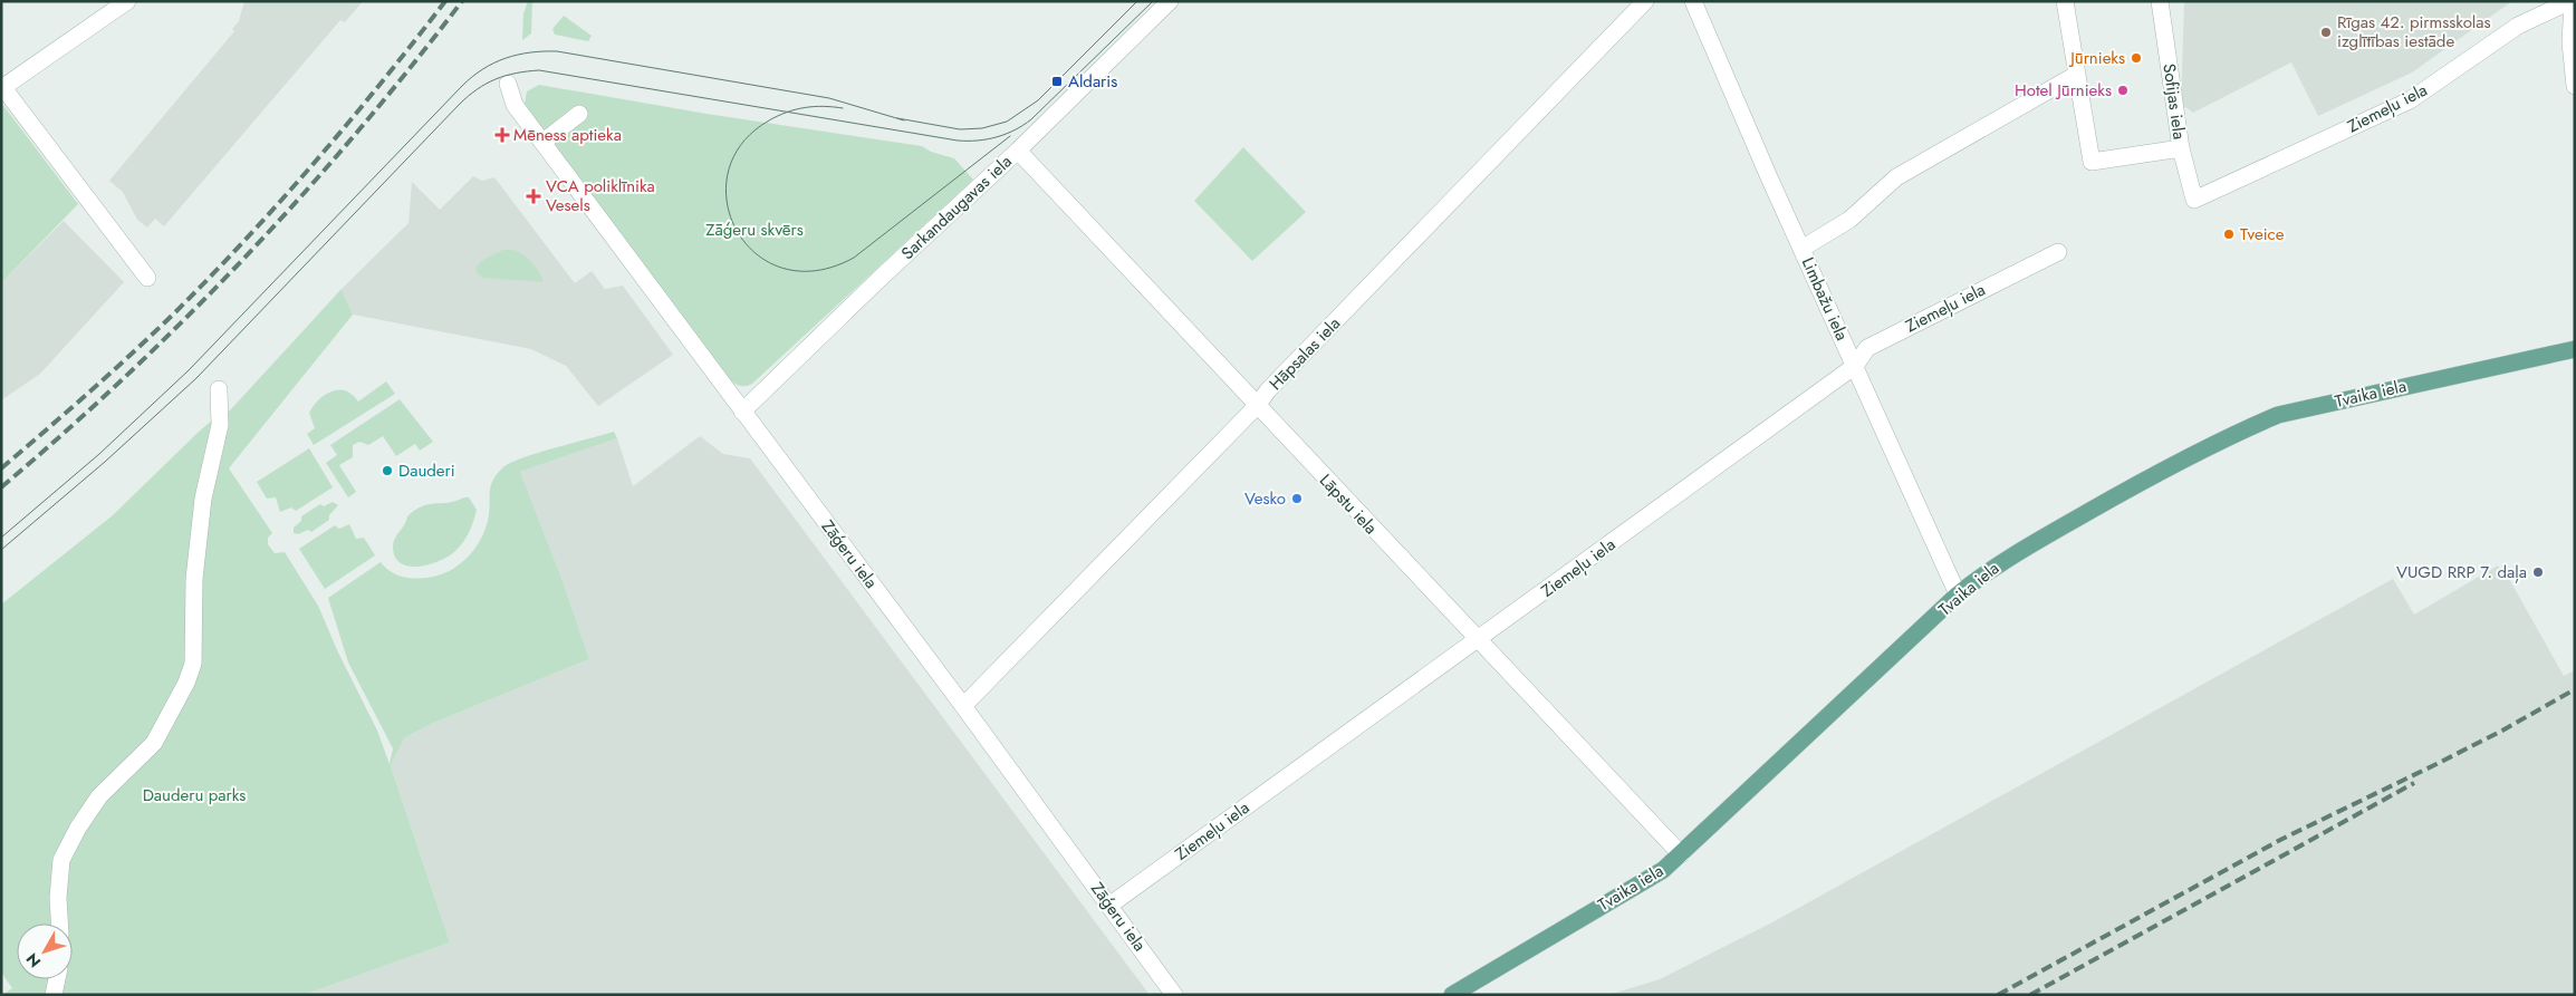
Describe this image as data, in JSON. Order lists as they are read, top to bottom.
{
  "streets": {
    "main road": ["Tvaika iela"],
    "street": [
      "Sofijas iela",
      "Ziemeļu iela",
      "Sarkandaugavas iela",
      "Limbažu iela",
      "Hāpsalas iela",
      "Lāpstu iela",
      "Zāģeru iela"
    ]
  },
  "crossings": [
    ["Sofijas iela", "Ziemeļu iela"],
    ["Ziemeļu iela", "Limbažu iela"],
    ["Ziemeļu iela", "Lāpstu iela"],
    ["Ziemeļu iela", "Zāģeru iela"],
    ["Sarkandaugavas iela", "Lāpstu iela"],
    ["Sarkandaugavas iela", "Zāģeru iela"],
    ["Limbažu iela", "Tvaika iela"],
    ["Hāpsalas iela", "Lāpstu iela"],
    ["Hāpsalas iela", "Zāģeru iela"],
    ["Tvaika iela", "Lāpstu iela"]
  ],
  "parks": ["Zāģeru skvērs", "Dauderu parks"],
  "places": {
    "other": [
      "Rīgas 42. pirmsskolas izglītības iestāde",
      "Jūrnieks",
      "Hotel Jūrnieks",
      "Tveice",
      "Dauderi",
      "Vesko",
      "VUGD RRP 7. daļa"
    ],
    "transit": ["Aldaris"],
    "health": ["Mēness aptieka", "VCA poliklīnika Vesels"]
  },
  "north": "bottom left"
}
